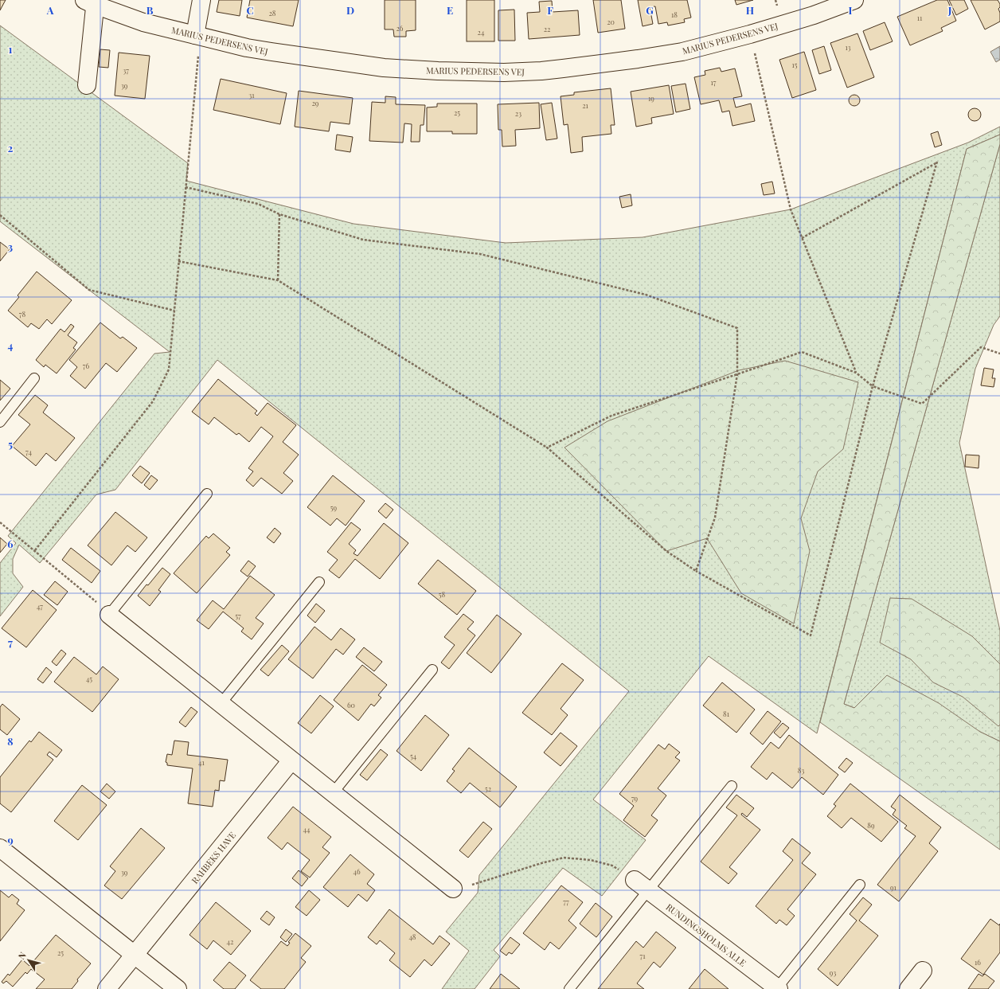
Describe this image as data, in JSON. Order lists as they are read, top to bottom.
{
  "streets": {
    "street": ["MARIUS PEDERSENS VEJ", "RAHBEKS HAVE", "RUNDINGSHOLMS ALLE"]
  },
  "house_numbers": [
    "28",
    "18",
    "11",
    "20",
    "26",
    "22",
    "24",
    "13",
    "15",
    "37",
    "17",
    "39",
    "31",
    "19",
    "29",
    "21",
    "25",
    "23",
    "78",
    "76",
    "74",
    "59",
    "58",
    "47",
    "57",
    "45",
    "60",
    "81",
    "54",
    "41",
    "83",
    "52",
    "79",
    "89",
    "44",
    "46",
    "39",
    "91",
    "77",
    "48",
    "42",
    "25",
    "71",
    "16",
    "93"
  ],
  "north": "top left",
  "grid": {
    "columns": [
      "A",
      "B",
      "C",
      "D",
      "E",
      "F",
      "G",
      "H",
      "I",
      "J"
    ],
    "rows": [
      "1",
      "2",
      "3",
      "4",
      "5",
      "6",
      "7",
      "8",
      "9"
    ]
  }
}
